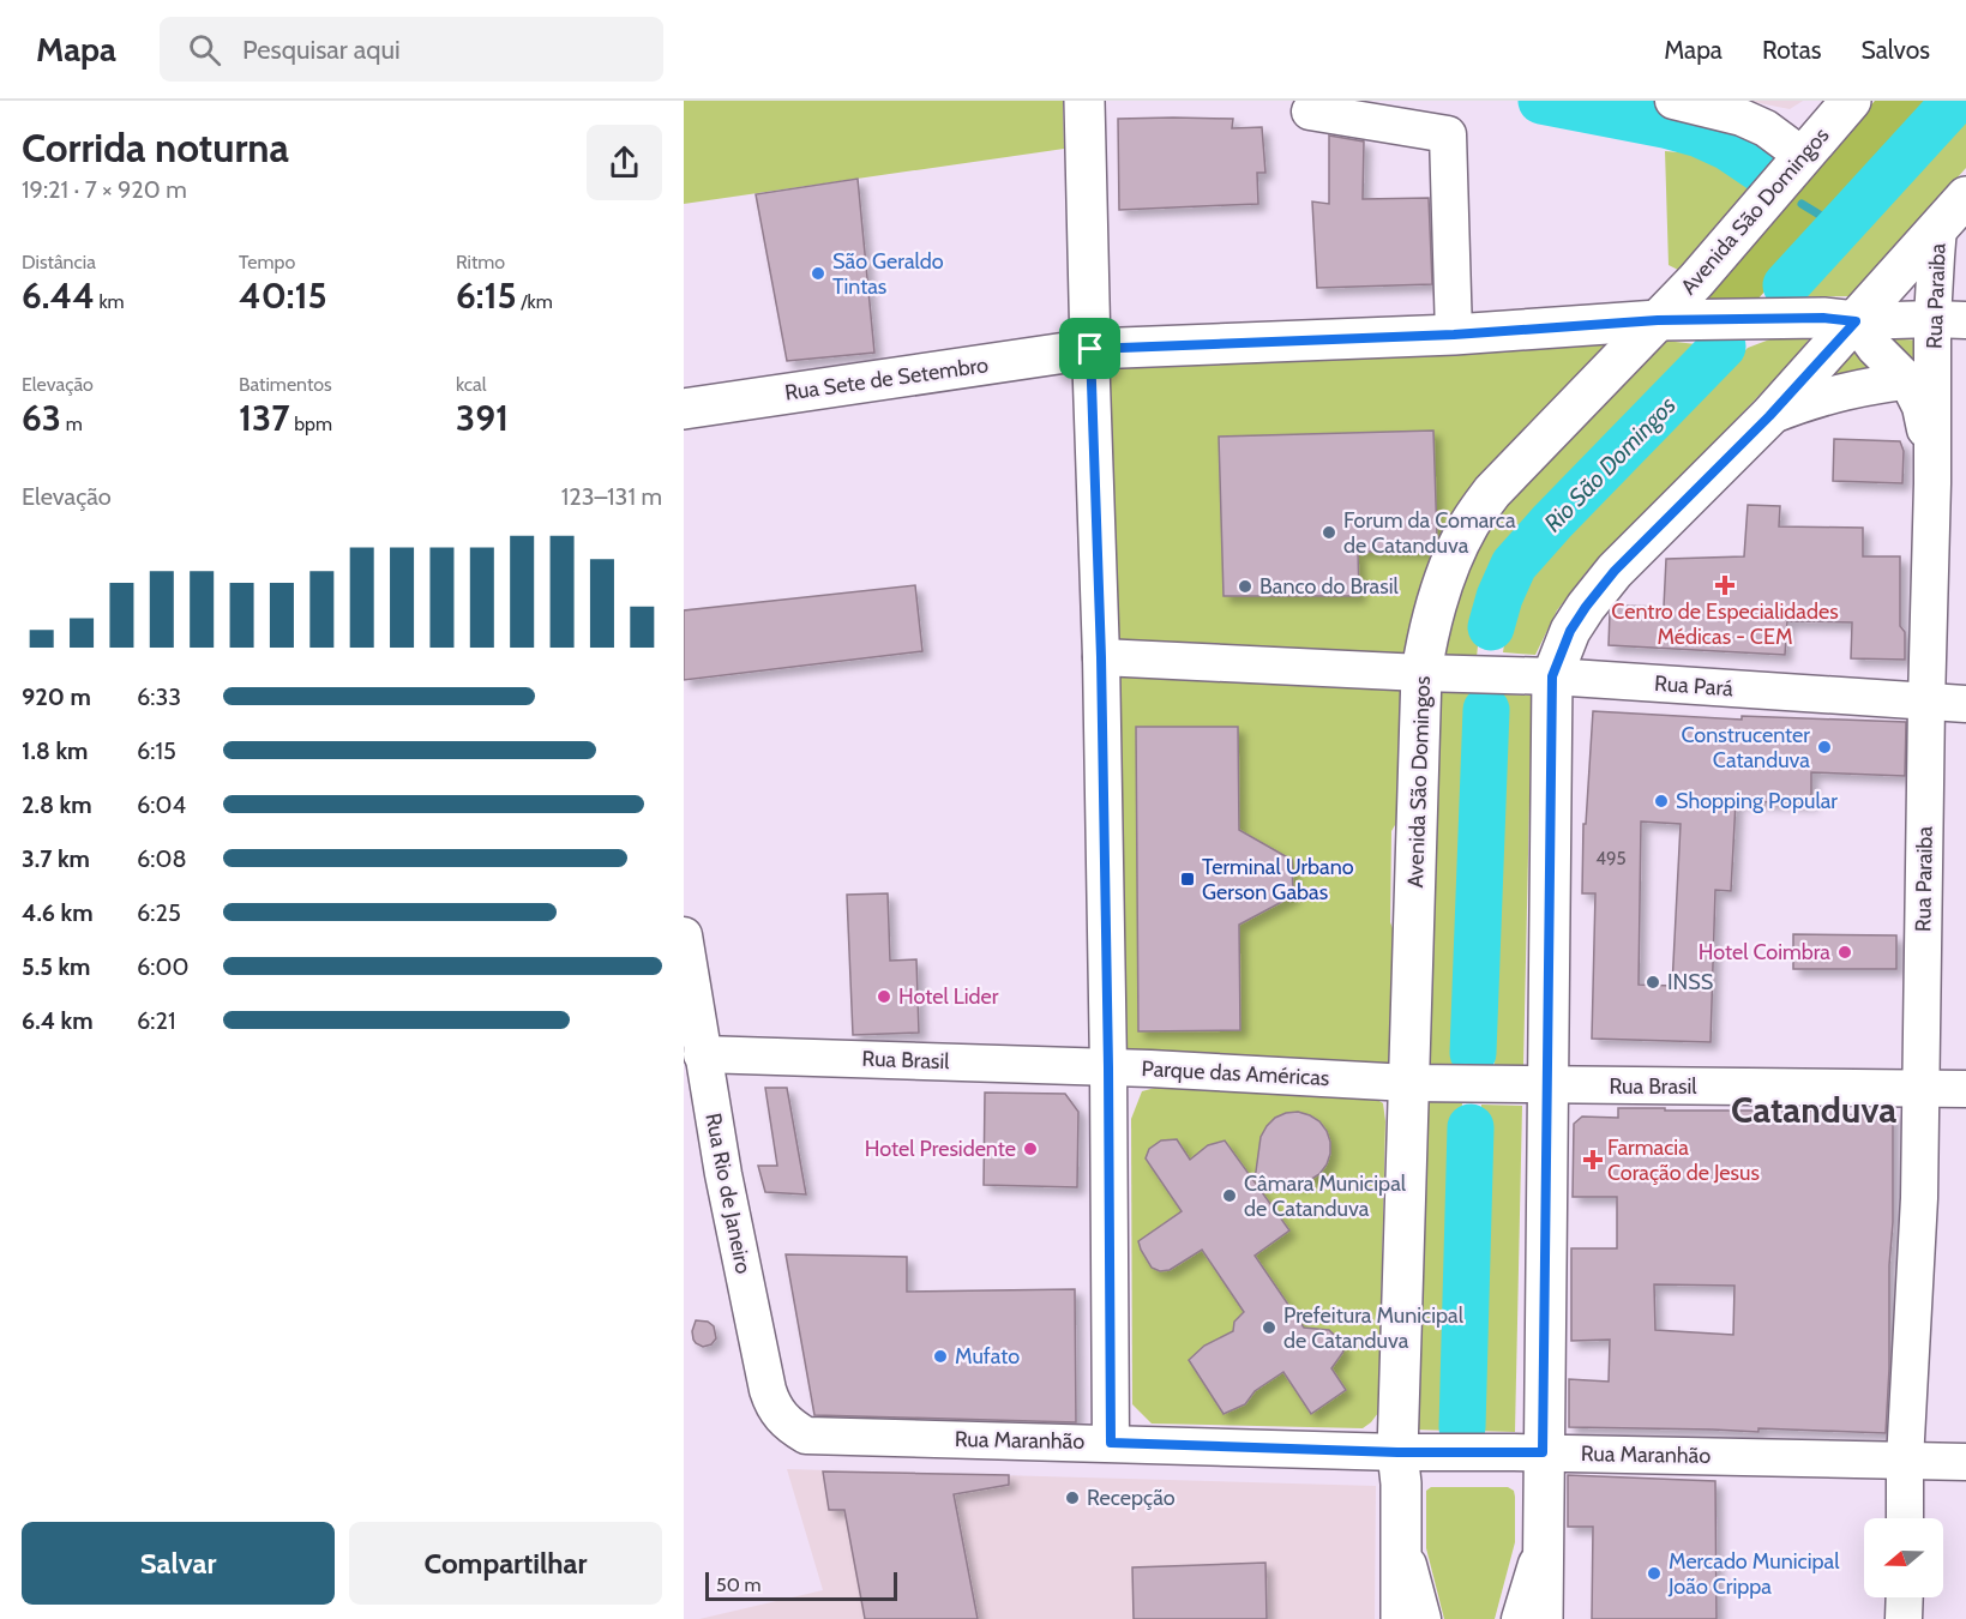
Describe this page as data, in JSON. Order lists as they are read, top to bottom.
{
  "streets": {
    "main road": ["Avenida São Domingos", "Rua Sete de Setembro"],
    "street": [
      "Rua Paraiba",
      "Rua Pará",
      "Rua Brasil",
      "Parque das Américas",
      "Rua Rio de Janeiro",
      "Rua Maranhão"
    ]
  },
  "crossings": [
    ["Avenida São Domingos", "Rua Sete de Setembro"],
    ["Avenida São Domingos", "Rua Pará"],
    ["Avenida São Domingos", "Rua Brasil"],
    ["Avenida São Domingos", "Parque das Américas"],
    ["Avenida São Domingos", "Rua Maranhão"],
    ["Rua Paraiba", "Rua Pará"],
    ["Rua Paraiba", "Rua Brasil"],
    ["Rua Paraiba", "Rua Maranhão"],
    ["Rua Brasil", "Parque das Américas"],
    ["Rua Brasil", "Rua Rio de Janeiro"],
    ["Rua Rio de Janeiro", "Rua Maranhão"]
  ],
  "districts": ["Catanduva"],
  "water": ["Rio São Domingos"],
  "places": {
    "other": [
      "São Geraldo Tintas",
      "Forum da Comarca de Catanduva",
      "Banco do Brasil",
      "Construcenter Catanduva",
      "Shopping Popular",
      "Hotel Coimbra",
      "INSS",
      "Hotel Lider",
      "Hotel Presidente",
      "Câmara Municipal de Catanduva",
      "Prefeitura Municipal de Catanduva",
      "Mufato",
      "Recepção",
      "Mercado Municipal João Crippa"
    ],
    "health": ["Centro de Especialidades Médicas - CEM", "Farmacia Coração de Jesus"],
    "transit": ["Terminal Urbano Gerson Gabas"]
  },
  "house_numbers": ["495"],
  "scale_bar": "50 m",
  "north": "left",
  "page": {
    "header": "Mapa",
    "search": "Pesquisar aqui",
    "nav": ["Mapa", "Rotas", "Salvos"],
    "heading": ["Corrida noturna", "19:21 · 7 × 920 m"],
    "stats": [
      ["Distância", "6.44 km"],
      ["Tempo", "40:15"],
      ["Ritmo", "6:15 /km"],
      ["Elevação", "63 m"],
      ["Batimentos", "137 bpm"],
      ["kcal", "391"]
    ],
    "chart": ["Elevação", "123–131 m"],
    "list": [
      {
        "name": "920 m",
        "note": "6:33"
      },
      {
        "name": "1.8 km",
        "note": "6:15"
      },
      {
        "name": "2.8 km",
        "note": "6:04"
      },
      {
        "name": "3.7 km",
        "note": "6:08"
      },
      {
        "name": "4.6 km",
        "note": "6:25"
      },
      {
        "name": "5.5 km",
        "note": "6:00"
      },
      {
        "name": "6.4 km",
        "note": "6:21"
      }
    ],
    "buttons": ["Salvar", "Compartilhar"],
    "scale": "50 m"
  }
}
